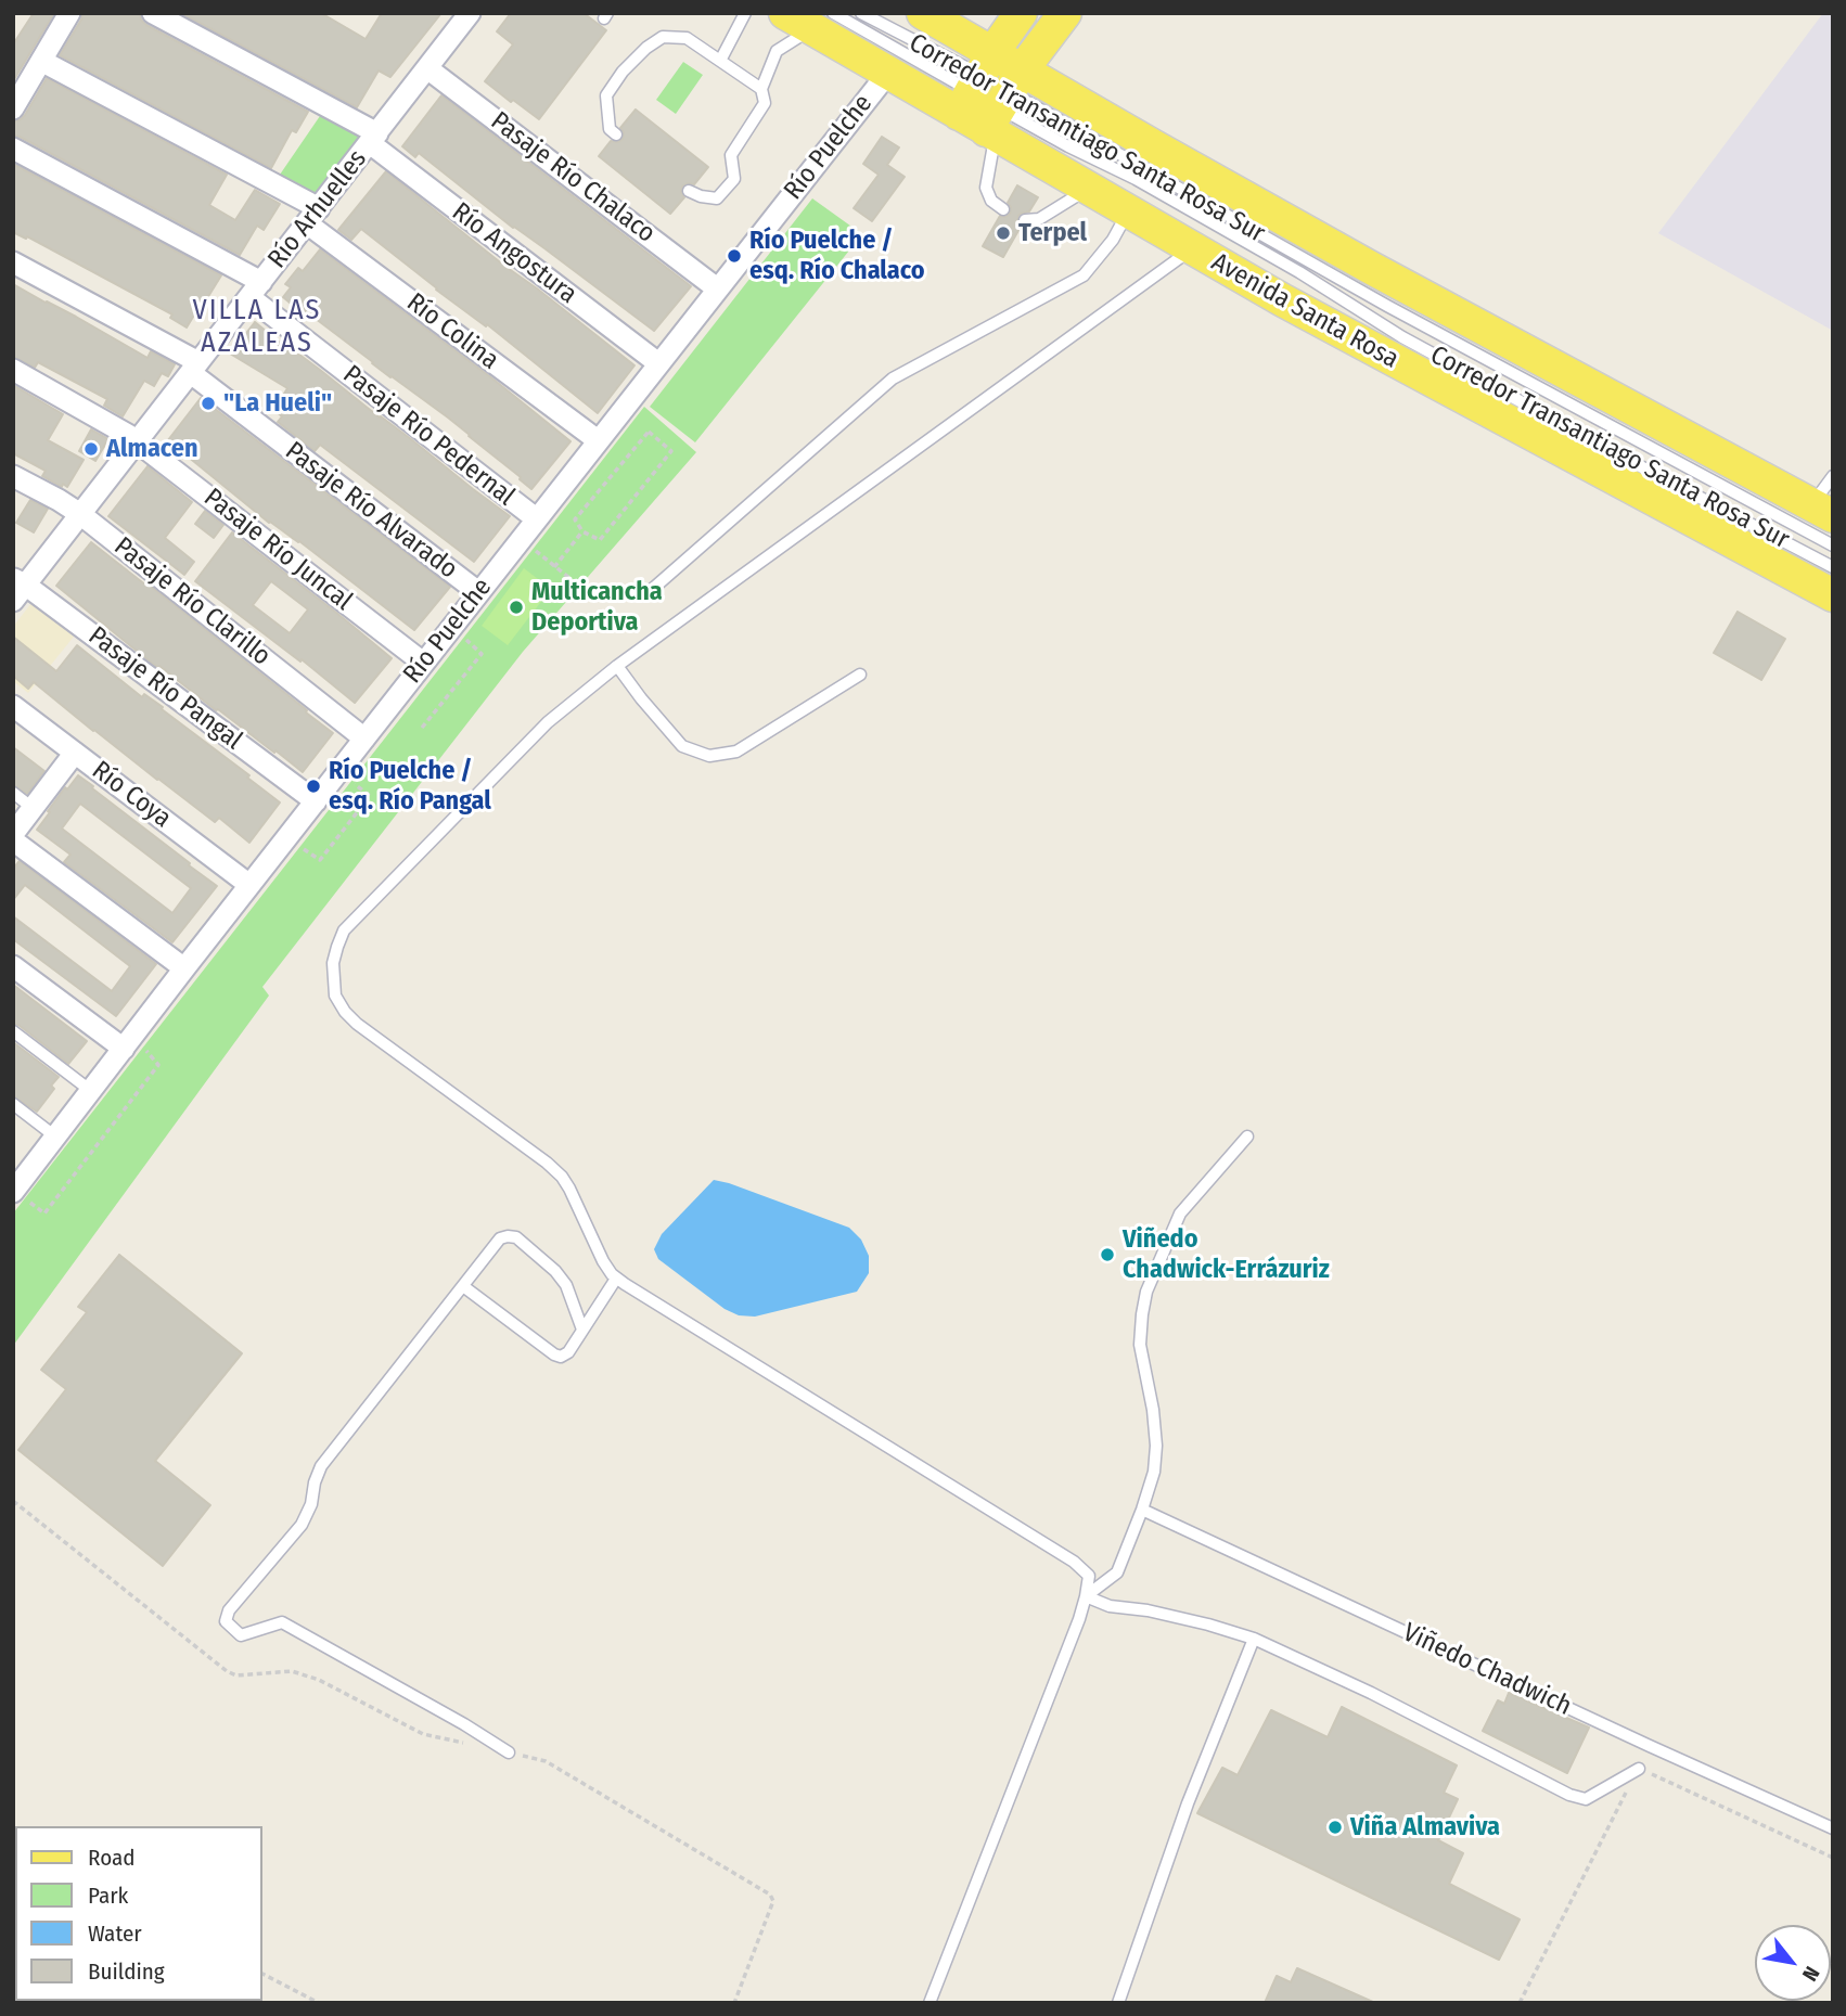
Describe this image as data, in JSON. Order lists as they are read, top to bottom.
{
  "streets": {
    "main road": ["Avenida Santa Rosa"],
    "street": [
      "Río Puelche",
      "Pasaje Río Chalaco",
      "Río Arhuelles",
      "Río Angostura",
      "Río Colina",
      "Pasaje Río Pedernal",
      "Pasaje Río Alvarado",
      "Pasaje Río Juncal",
      "Pasaje Río Clarillo",
      "Pasaje Río Pangal",
      "Río Coya"
    ],
    "lane": ["Corredor Transantiago Santa Rosa Sur", "Viñedo Chadwich"]
  },
  "crossings": [
    ["Corredor Transantiago Santa Rosa Sur", "Avenida Santa Rosa"],
    ["Río Puelche", "Pasaje Río Chalaco"],
    ["Río Puelche", "Río Angostura"],
    ["Río Puelche", "Avenida Santa Rosa"],
    ["Río Puelche", "Río Colina"],
    ["Río Puelche", "Pasaje Río Pedernal"],
    ["Río Puelche", "Pasaje Río Alvarado"],
    ["Río Puelche", "Pasaje Río Juncal"],
    ["Río Puelche", "Pasaje Río Clarillo"],
    ["Río Puelche", "Pasaje Río Pangal"],
    ["Río Puelche", "Río Coya"],
    ["Pasaje Río Chalaco", "Río Arhuelles"],
    ["Río Arhuelles", "Río Angostura"],
    ["Río Arhuelles", "Río Colina"],
    ["Río Arhuelles", "Pasaje Río Pedernal"],
    ["Río Arhuelles", "Pasaje Río Alvarado"],
    ["Río Arhuelles", "Pasaje Río Juncal"],
    ["Río Arhuelles", "Pasaje Río Clarillo"],
    ["Río Arhuelles", "Pasaje Río Pangal"]
  ],
  "districts": ["VILLA LAS AZALEAS"],
  "places": [
    "Terpel",
    "Río Puelche / esq. Río Chalaco",
    "\"La Hueli\"",
    "Almacen",
    "Multicancha Deportiva",
    "Río Puelche / esq. Río Pangal",
    "Viñedo Chadwick-Errázuriz",
    "Viña Almaviva"
  ],
  "legend": [
    "Road",
    "Park",
    "Water",
    "Building"
  ],
  "north": "bottom right"
}
